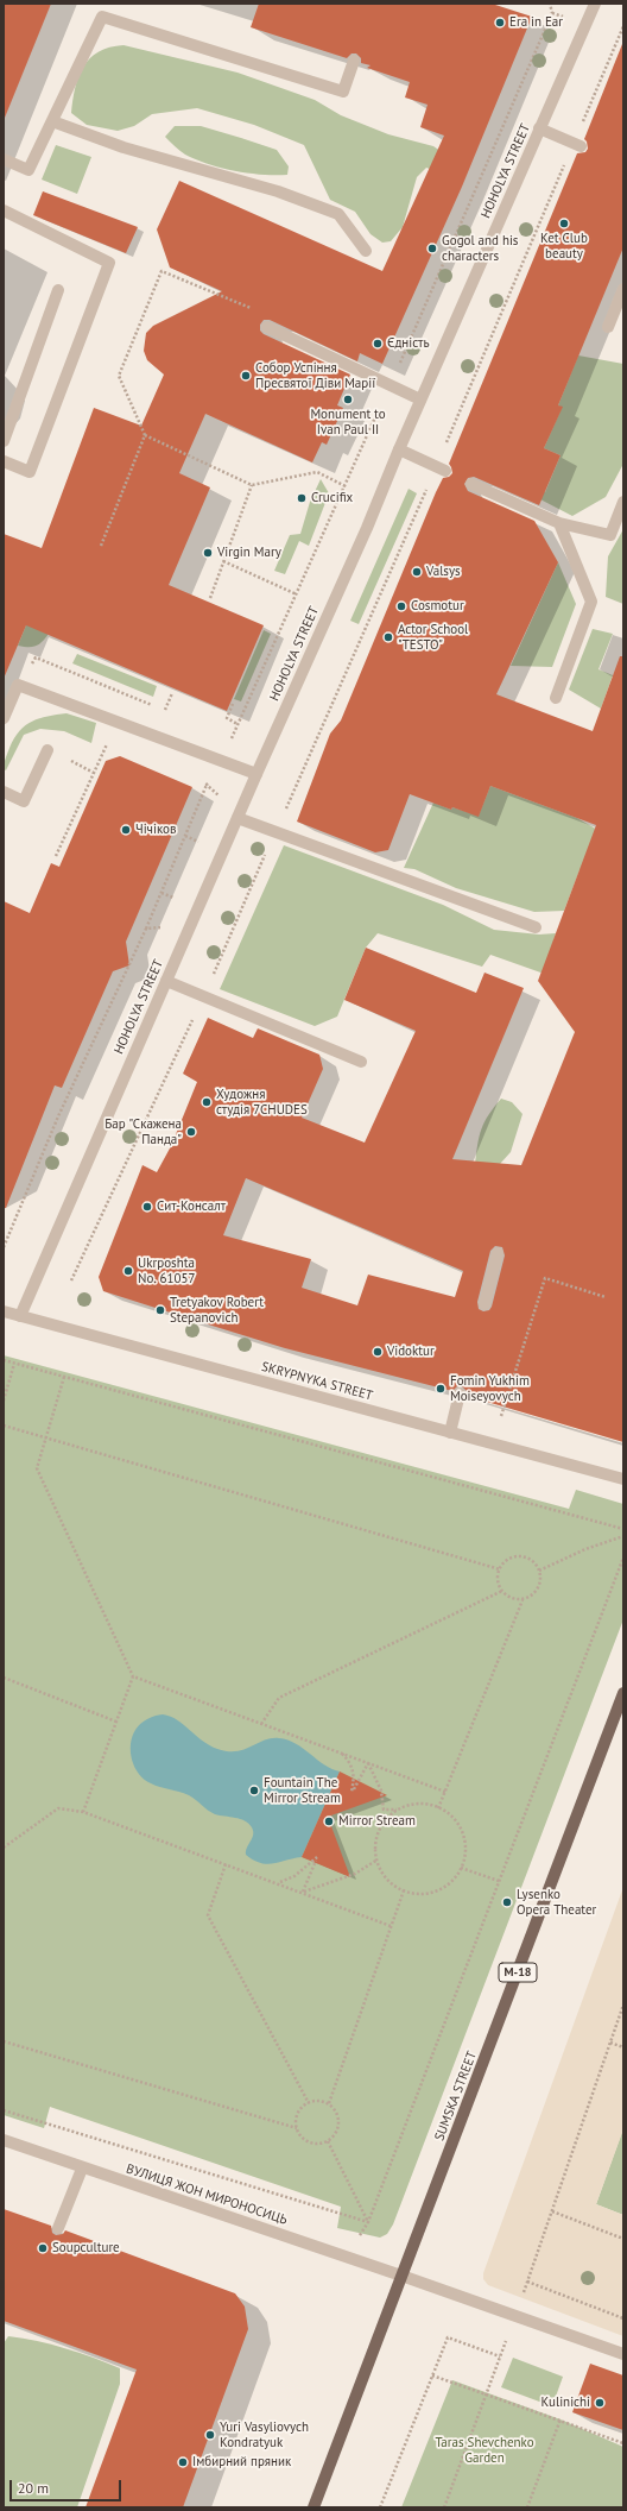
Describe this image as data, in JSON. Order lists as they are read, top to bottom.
{
  "streets": {
    "main road": ["М-18", "SUMSKA STREET"],
    "street": ["HOHOLYA STREET", "SKRYPNYKA STREET", "ВУЛИЦЯ ЖОН МИРОНОСИЦЬ"]
  },
  "crossings": [
    ["HOHOLYA STREET", "SKRYPNYKA STREET"],
    ["SUMSKA STREET", "ВУЛИЦЯ ЖОН МИРОНОСИЦЬ"]
  ],
  "parks": ["Taras Shevchenko Garden"],
  "places": [
    "Era in Ear",
    "Ket Club beauty",
    "Gogol and his characters",
    "Єдність",
    "Собор Успіння Пресвятої Діви Марії",
    "Monument to Ivan Paul II",
    "Crucifix",
    "Virgin Mary",
    "Valsys",
    "Cosmotur",
    "Actor School \"TЕSTO\"",
    "Чічіков",
    "Художня студія 7CHUDES",
    "Бар \"Скажена Панда\"",
    "Сит-Консалт",
    "Ukrposhta No. 61057",
    "Tretyakov Robert Stepanovich",
    "Vidoktur",
    "Fomin Yukhim Moiseyovych",
    "Fountain The Mirror Stream",
    "Mirror Stream",
    "Lysenko Opera Theater",
    "Soupculture",
    "Kulinichi",
    "Yuri Vasyliovych Kondratyuk",
    "Імбирний пряник"
  ],
  "scale_bar": "20 m"
}
